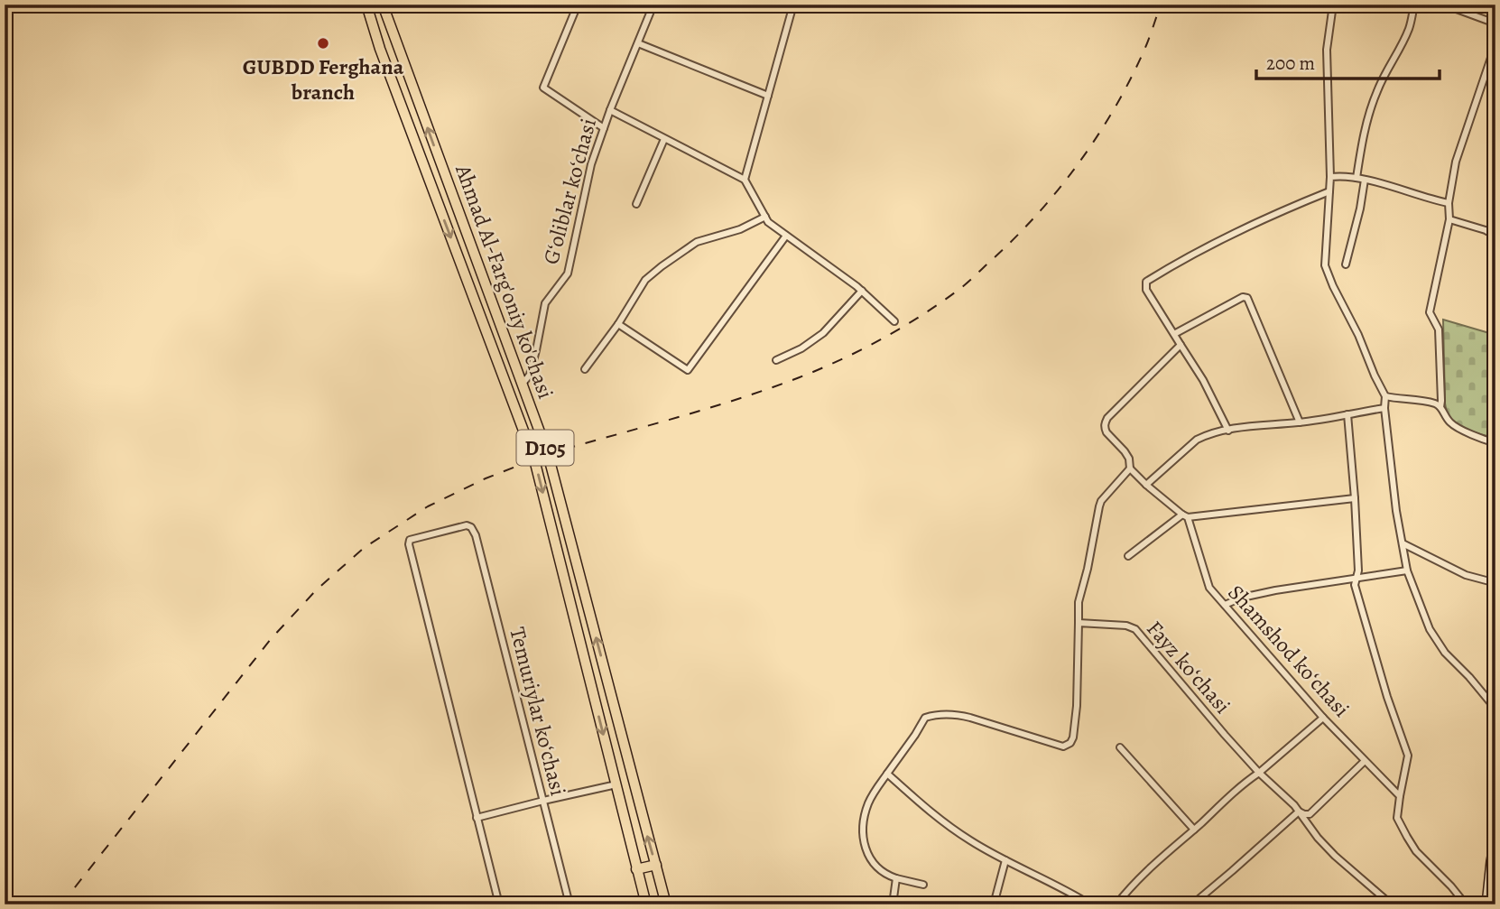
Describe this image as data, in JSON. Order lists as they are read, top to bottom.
{
  "streets": {
    "highway": ["Ahmad Al-Farg'oniy ko'chasi", "D105"],
    "street": [
      "Gʻoliblar koʻchasi",
      "Shamshod koʻchasi",
      "Fayz koʻchasi",
      "Temuriylar koʻchasi"
    ]
  },
  "crossings": [
    ["Gʻoliblar koʻchasi", "Ahmad Al-Farg'oniy ko'chasi"]
  ],
  "places": ["GUBDD Ferghana branch"],
  "scale_bar": "200 m"
}
